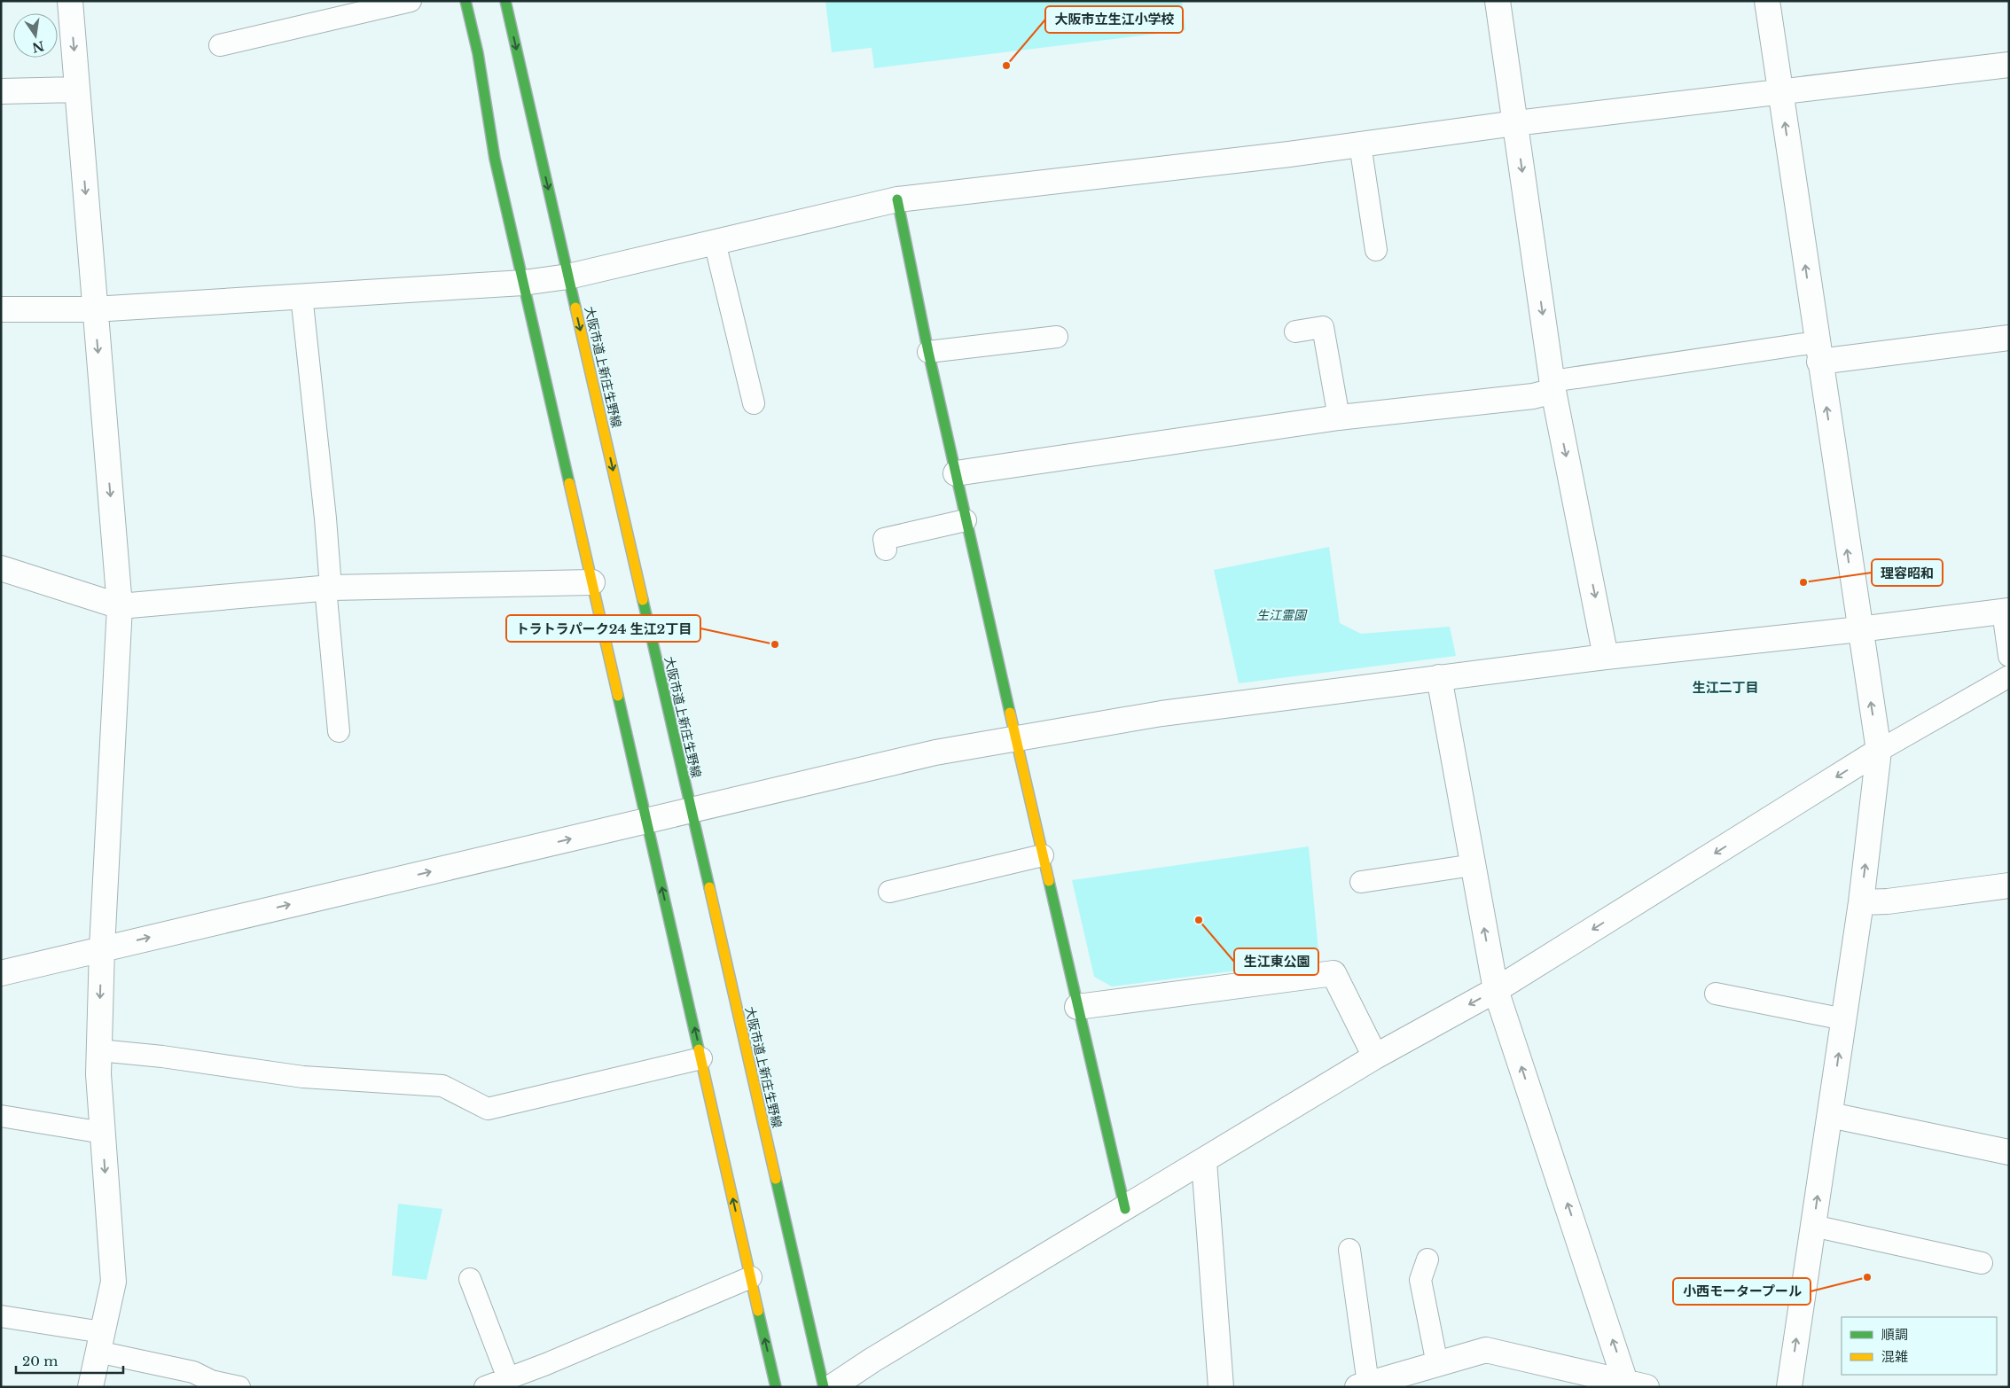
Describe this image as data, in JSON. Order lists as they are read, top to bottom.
{
  "streets": {
    "main road": ["大阪市道上新庄生野線"]
  },
  "districts": ["生江二丁目"],
  "parks": ["生江霊園"],
  "places": [
    "大阪市立生江小学校",
    "理容昭和",
    "トラトラパーク24 生江2丁目",
    "生江東公園",
    "小西モータープール"
  ],
  "legend": ["順調", "混雑"],
  "scale_bar": "20 m",
  "north": "bottom"
}
